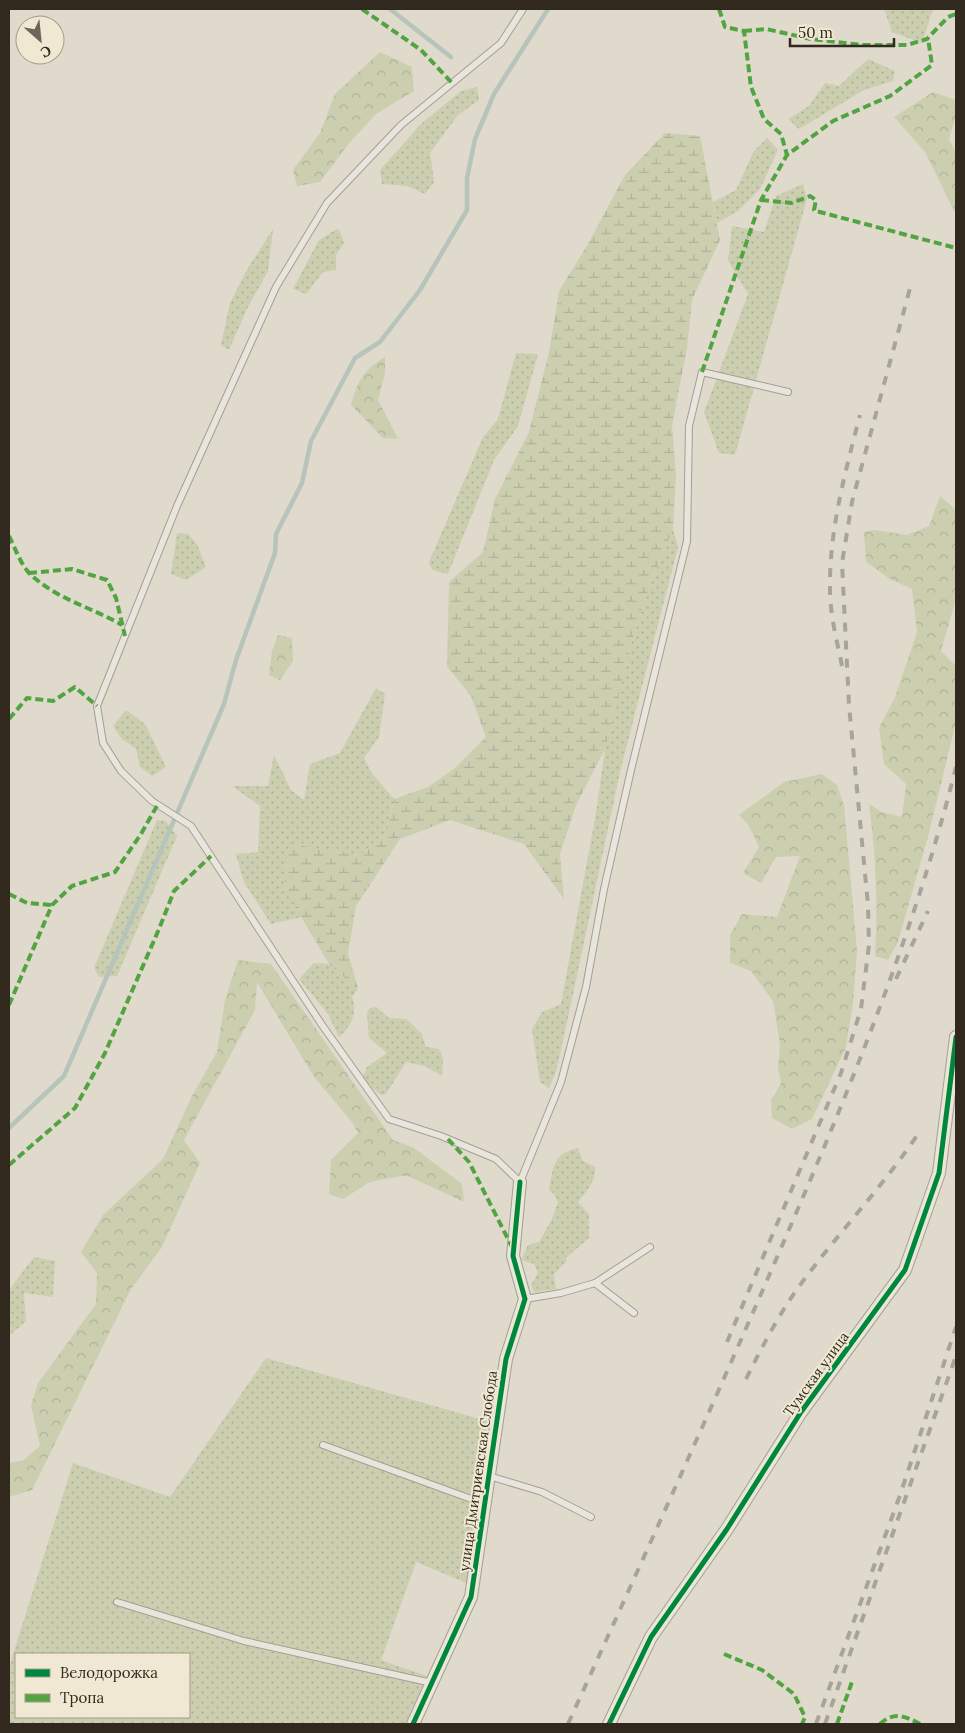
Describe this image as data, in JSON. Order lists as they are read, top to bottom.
{
  "streets": {
    "street": ["Тумская улица", "улица Дмитриевская Слобода"]
  },
  "legend": ["Велодорожка", "Тропа"],
  "scale_bar": "50 m",
  "north": "bottom right"
}
